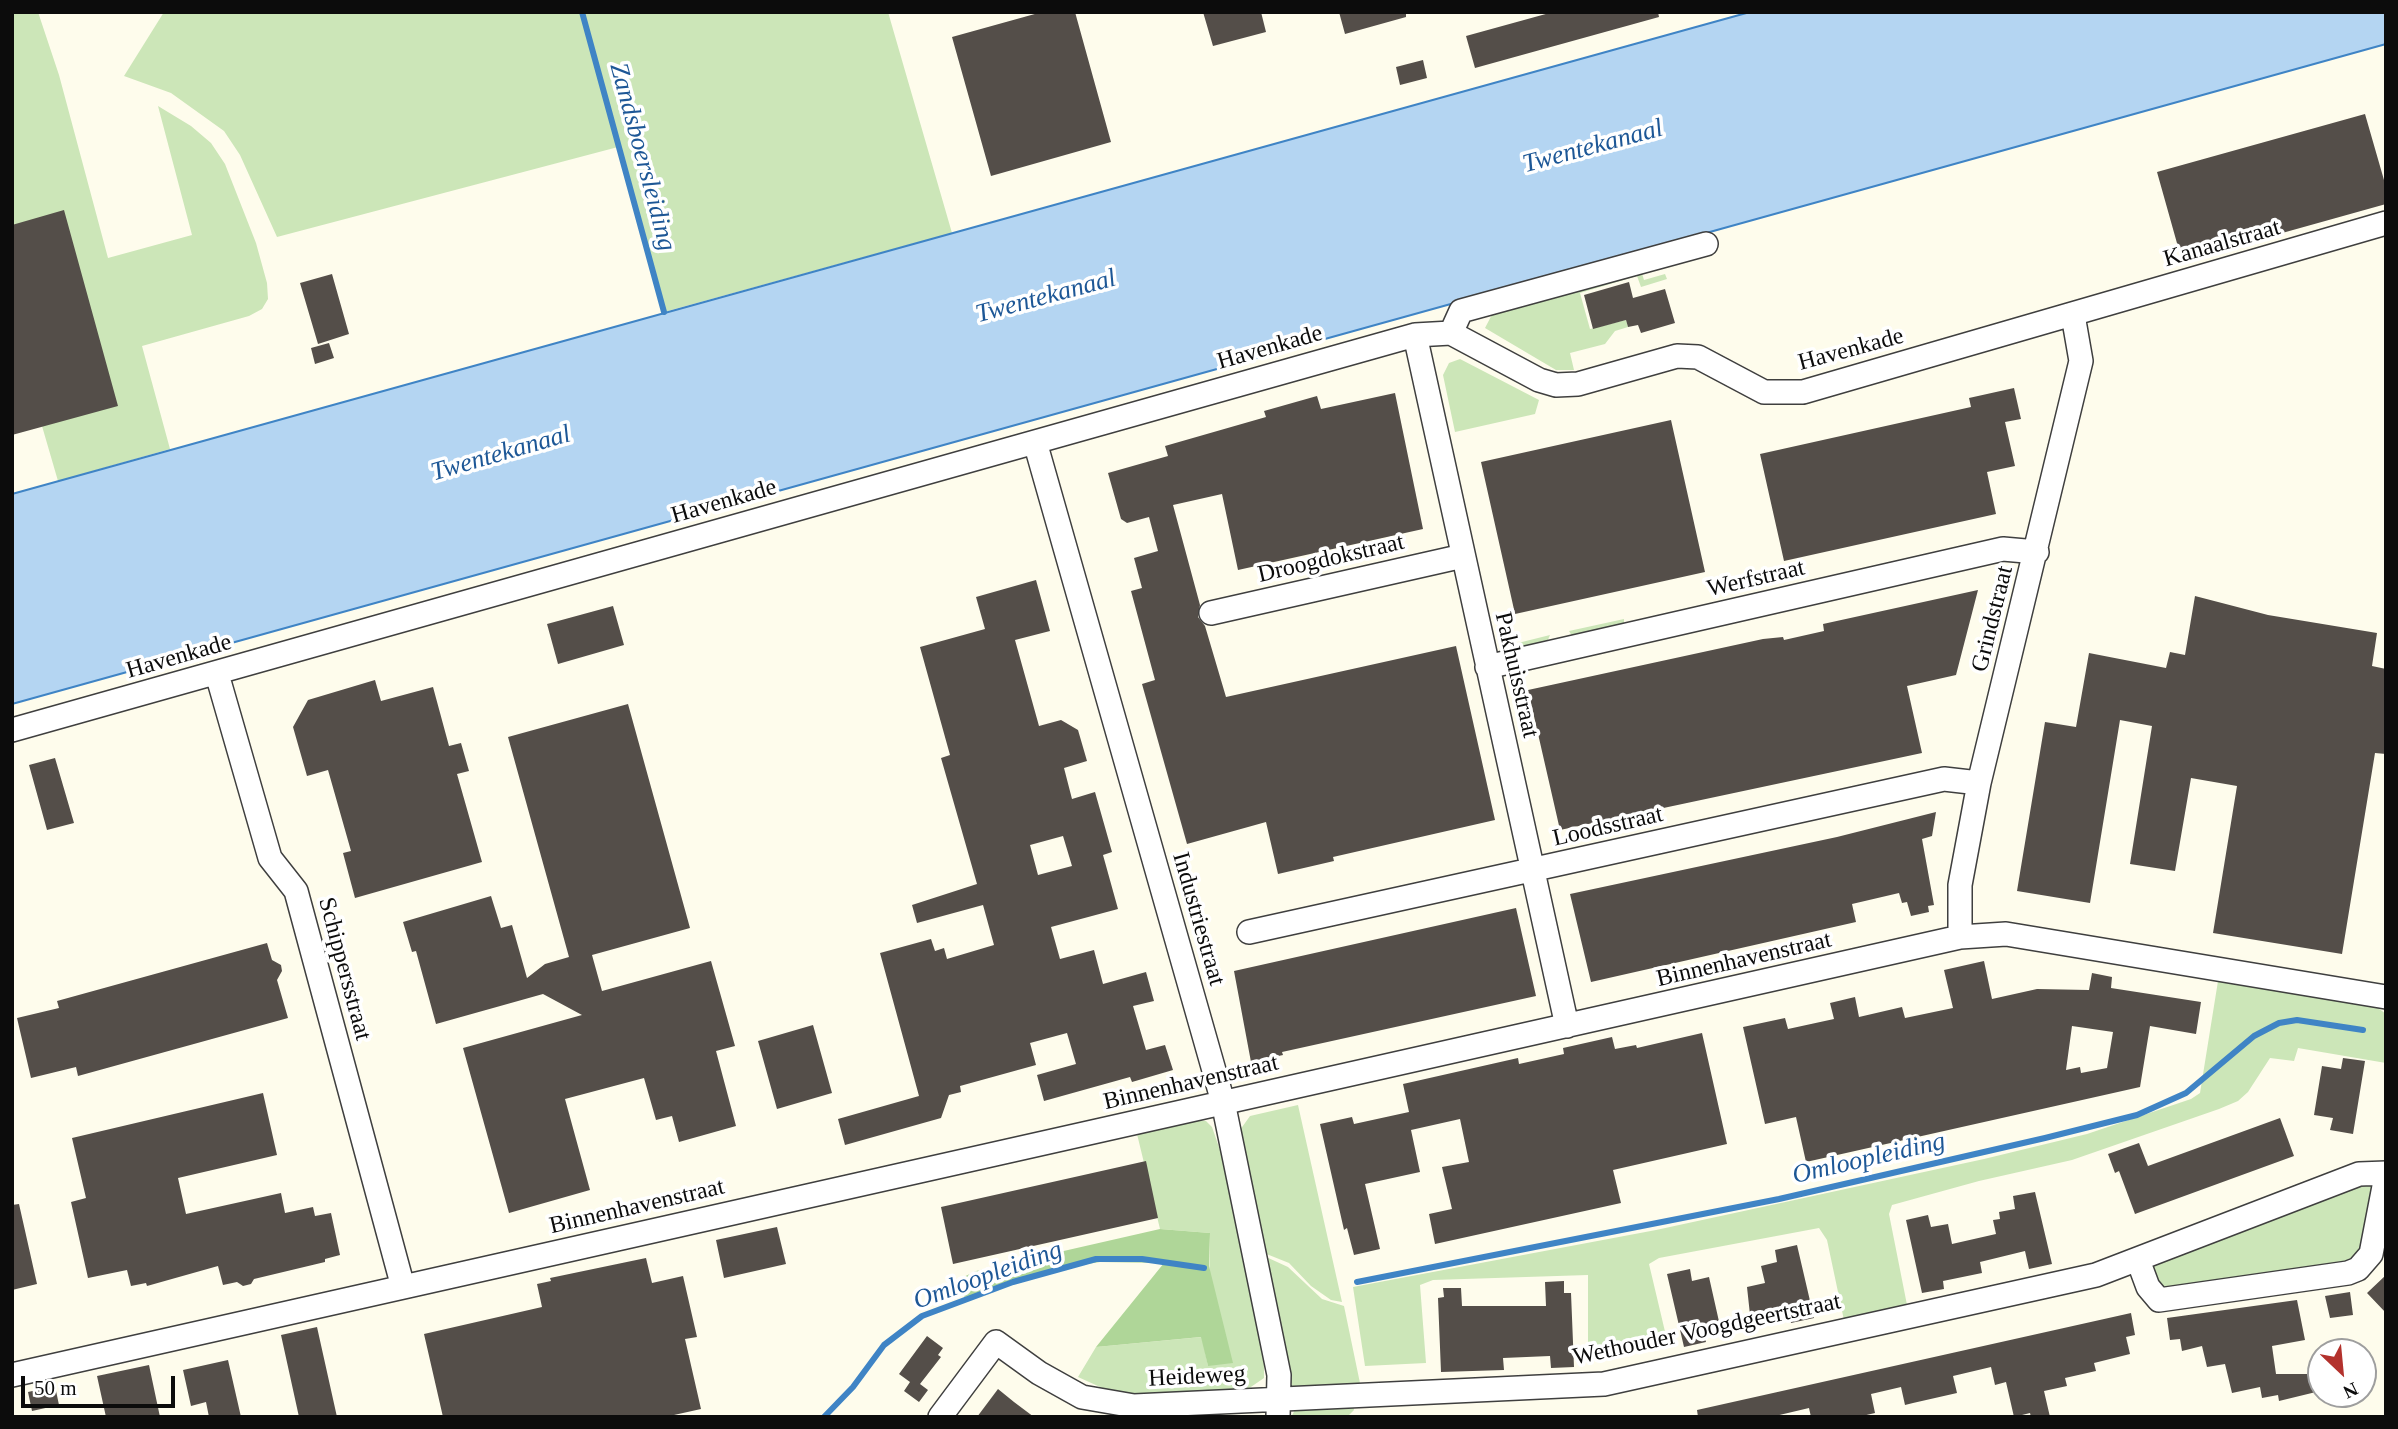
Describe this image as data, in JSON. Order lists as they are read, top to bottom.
{
  "streets": {
    "street": [
      "Kanaalstraat",
      "Havenkade",
      "Droogdokstraat",
      "Werfstraat",
      "Grindstraat",
      "Pakhuisstraat",
      "Loodsstraat",
      "Industriestraat",
      "Binnenhavenstraat",
      "Schippersstraat",
      "Wethouder Voogdgeertstraat",
      "Heideweg"
    ]
  },
  "crossings": [
    ["Kanaalstraat", "Havenkade"],
    ["Kanaalstraat", "Grindstraat"],
    ["Havenkade", "Grindstraat"],
    ["Havenkade", "Pakhuisstraat"],
    ["Havenkade", "Industriestraat"],
    ["Havenkade", "Schippersstraat"],
    ["Droogdokstraat", "Pakhuisstraat"],
    ["Werfstraat", "Grindstraat"],
    ["Werfstraat", "Pakhuisstraat"],
    ["Grindstraat", "Loodsstraat"],
    ["Grindstraat", "Binnenhavenstraat"],
    ["Pakhuisstraat", "Loodsstraat"],
    ["Pakhuisstraat", "Binnenhavenstraat"],
    ["Industriestraat", "Binnenhavenstraat"],
    ["Industriestraat", "Wethouder Voogdgeertstraat"],
    ["Industriestraat", "Heideweg"],
    ["Binnenhavenstraat", "Schippersstraat"],
    ["Wethouder Voogdgeertstraat", "Heideweg"]
  ],
  "water": ["Twentekanaal", "Zandsboersleiding", "Omloopleiding"],
  "scale_bar": "50 m",
  "north": "bottom right"
}
